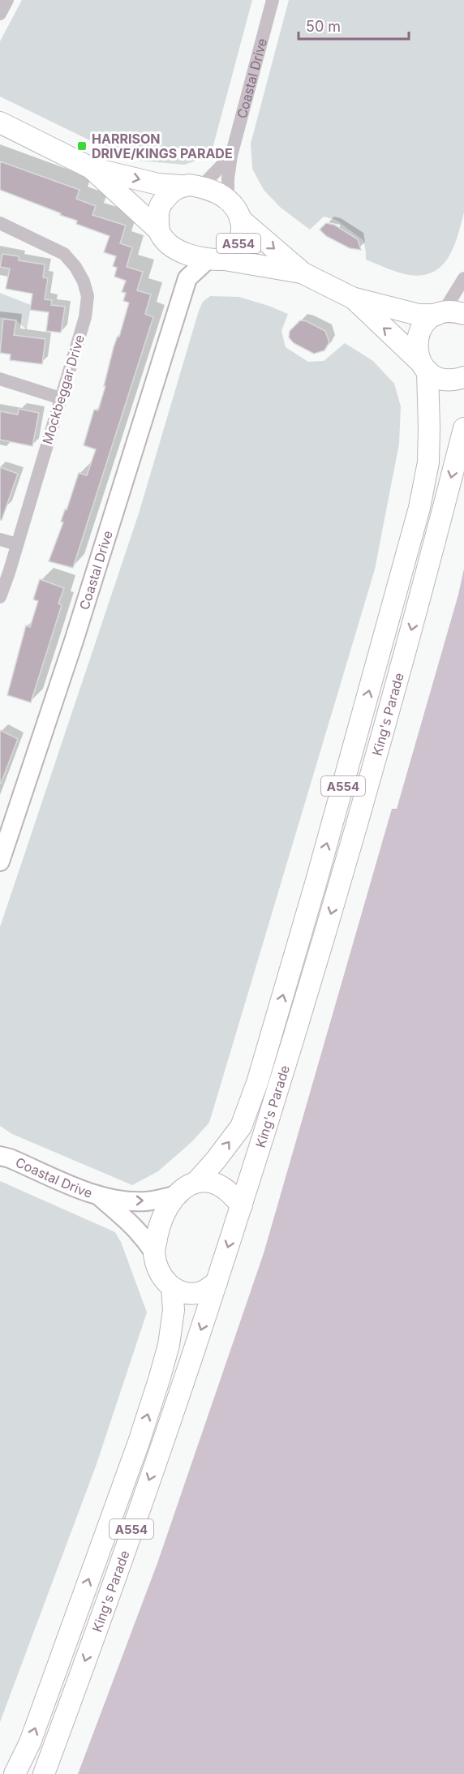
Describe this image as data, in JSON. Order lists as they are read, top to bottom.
{
  "streets": {
    "main road": ["A554", "King's Parade"],
    "street": ["Coastal Drive", "Mockbeggar Drive"]
  },
  "crossings": [
    ["Coastal Drive", "A554"],
    ["Coastal Drive", "King's Parade"],
    ["A554", "King's Parade"]
  ],
  "places": {
    "transit": ["HARRISON DRIVE/KINGS PARADE"]
  },
  "scale_bar": "50 m"
}
